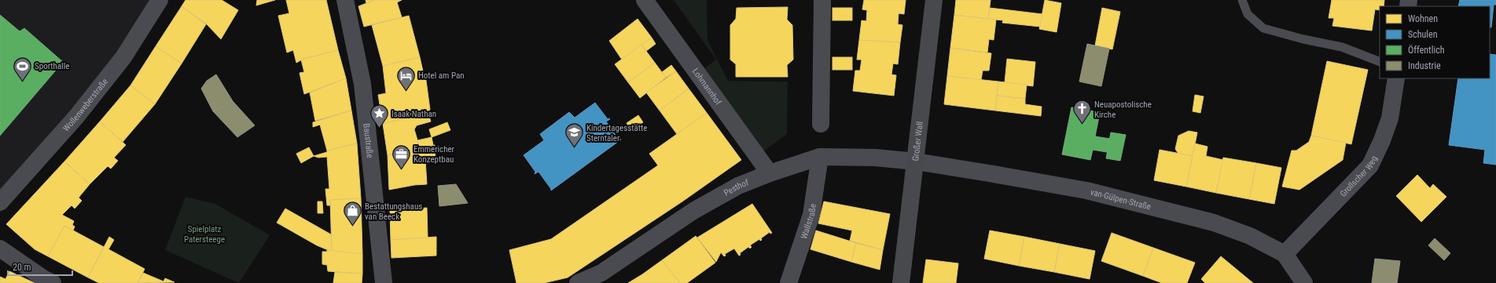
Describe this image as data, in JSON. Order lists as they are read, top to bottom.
{
  "streets": {
    "main road": ["Großer Wall"],
    "street": [
      "Lohmannhof",
      "Wollenweberstraße",
      "Baustraße",
      "Grollscher Weg",
      "Pesthof",
      "van-Gülpen-Straße",
      "Wallstraße"
    ]
  },
  "crossings": [
    ["Lohmannhof", "Pesthof"],
    ["Großer Wall", "Pesthof"],
    ["Großer Wall", "van-Gülpen-Straße"],
    ["Grollscher Weg", "van-Gülpen-Straße"],
    ["Pesthof", "van-Gülpen-Straße"],
    ["Pesthof", "Wallstraße"]
  ],
  "parks": ["Spielplatz Patersteege"],
  "places": {
    "sports": ["Sporthalle"],
    "hotel": ["Hotel am Pan"],
    "church": ["Neuapostolische Kirche"],
    "place": ["Isaak Nathan"],
    "school or university": ["Kindertagesstätte Sterntaler"],
    "office": ["Emmericher Konzeptbau"],
    "shop": ["Bestattungshaus van Beeck"]
  },
  "legend": [
    "Wohnen",
    "Schulen",
    "Öffentlich",
    "Industrie"
  ],
  "scale_bar": "20 m"
}
